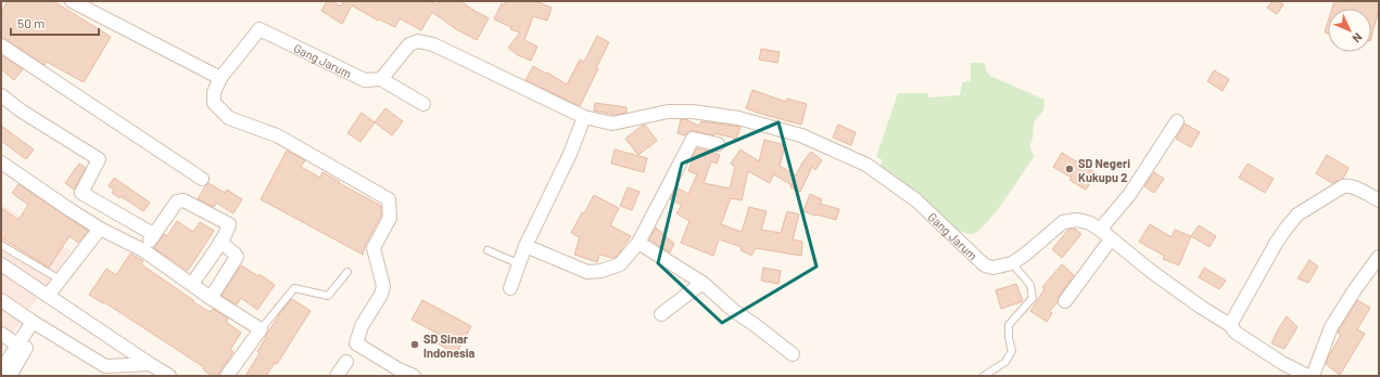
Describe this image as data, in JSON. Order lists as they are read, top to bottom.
{
  "streets": {
    "street": ["Gang Jarum"]
  },
  "places": ["SD Negeri Kukupu 2", "SD Sinar Indonesia"],
  "scale_bar": "50 m",
  "north": "bottom right"
}
